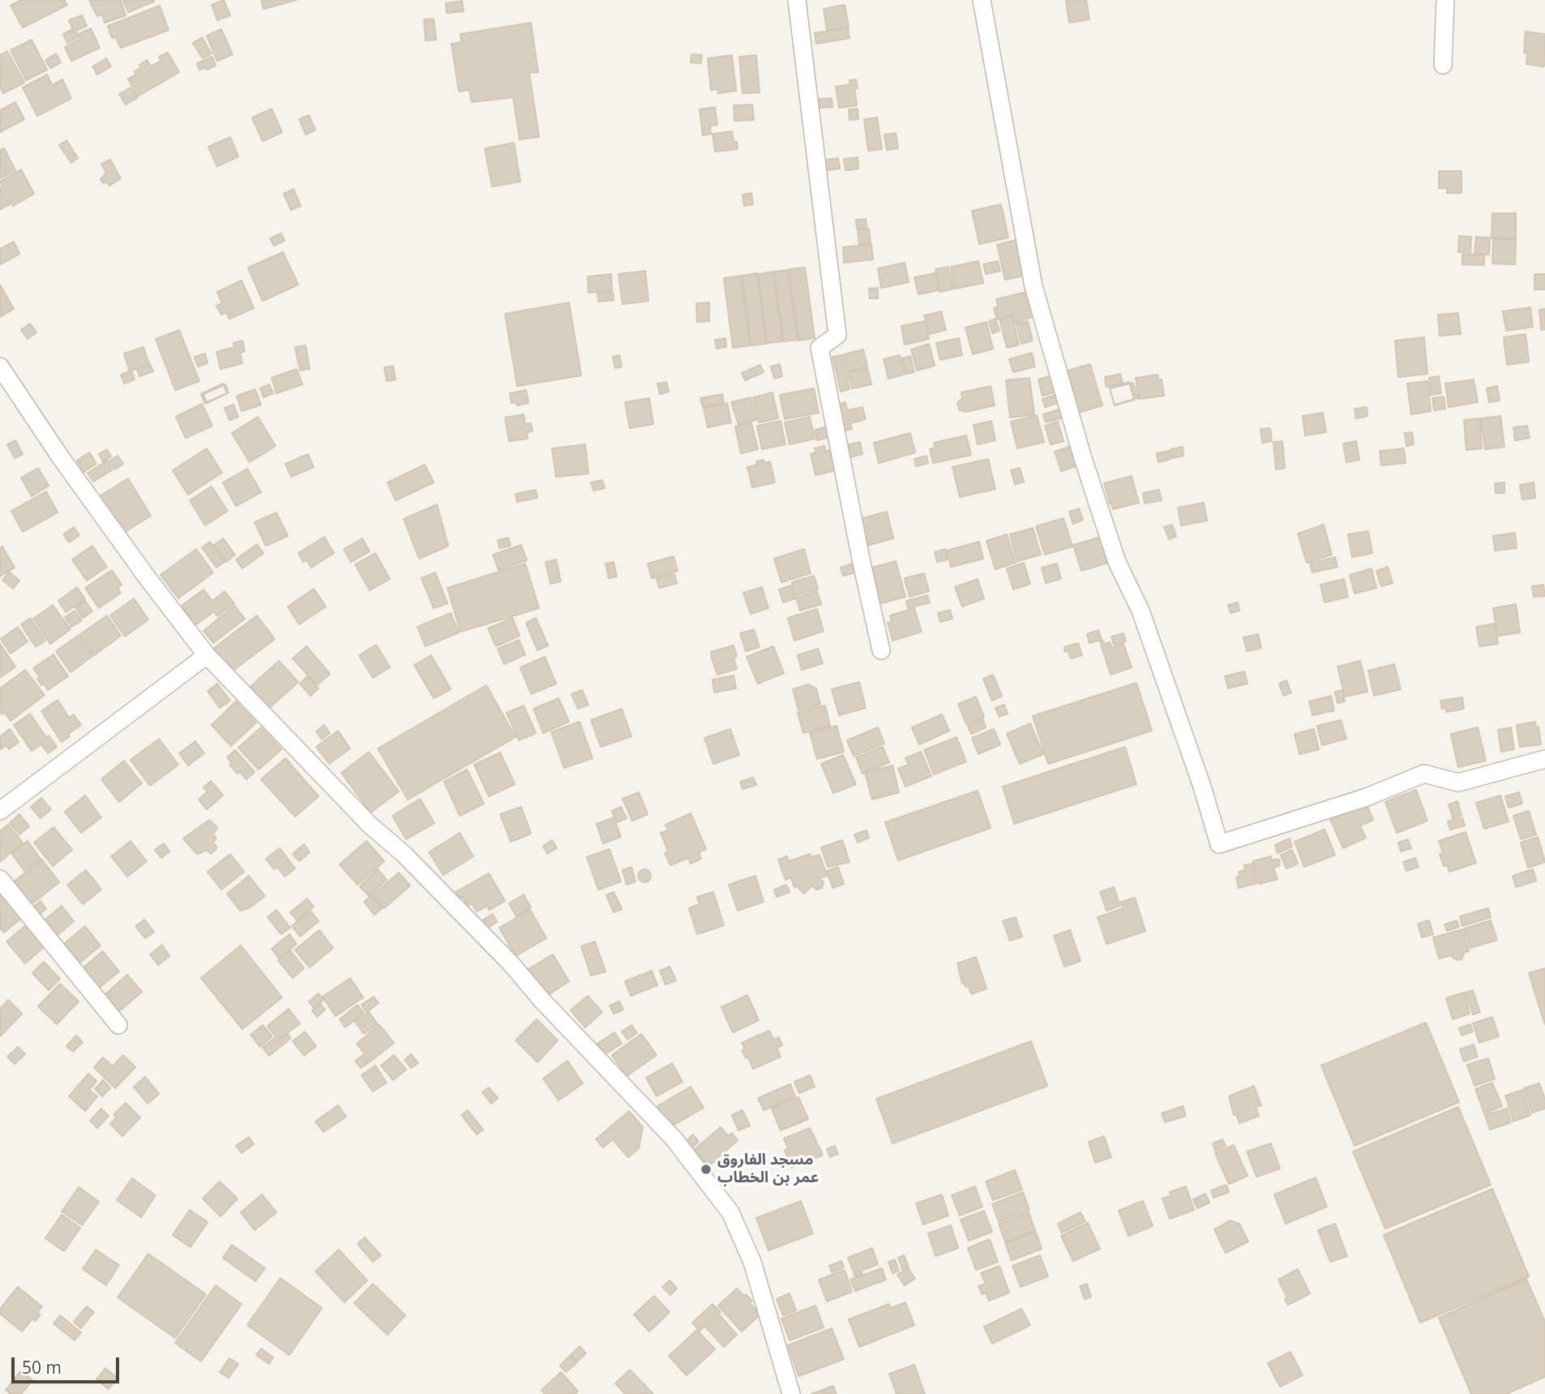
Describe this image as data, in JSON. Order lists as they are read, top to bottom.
{
  "places": ["مسجد الفاروق عمر بن الخطاب"],
  "scale_bar": "50 m"
}
